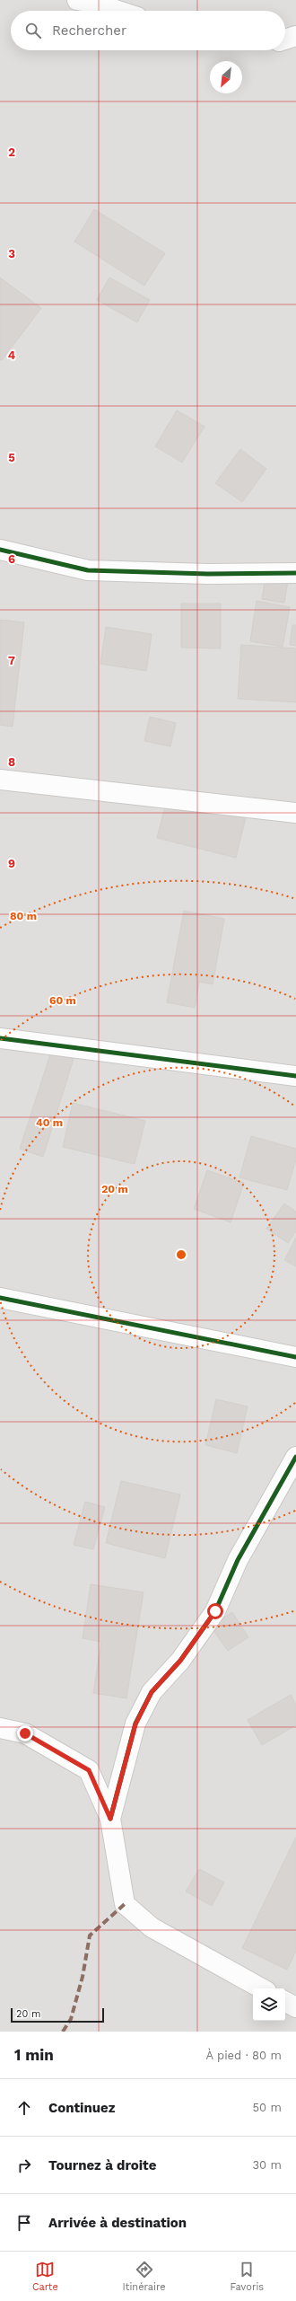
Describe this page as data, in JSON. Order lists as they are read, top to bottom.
{
  "scale_bar": "20 m",
  "north": "bottom left",
  "page": {
    "search": "Rechercher",
    "scale": "20 m",
    "heading": ["1 min", "À pied · 80 m"],
    "list": [
      ["Continuez", "50 m"],
      ["Tournez à droite", "30 m"],
      "Arrivée à destination"
    ],
    "nav": ["Carte", "Itinéraire", "Favoris"]
  },
  "grid": {
    "rows": [
      "2",
      "3",
      "4",
      "5",
      "6",
      "7",
      "8",
      "9"
    ]
  },
  "rings": [
    "80 m",
    "60 m",
    "40 m",
    "20 m"
  ]
}
